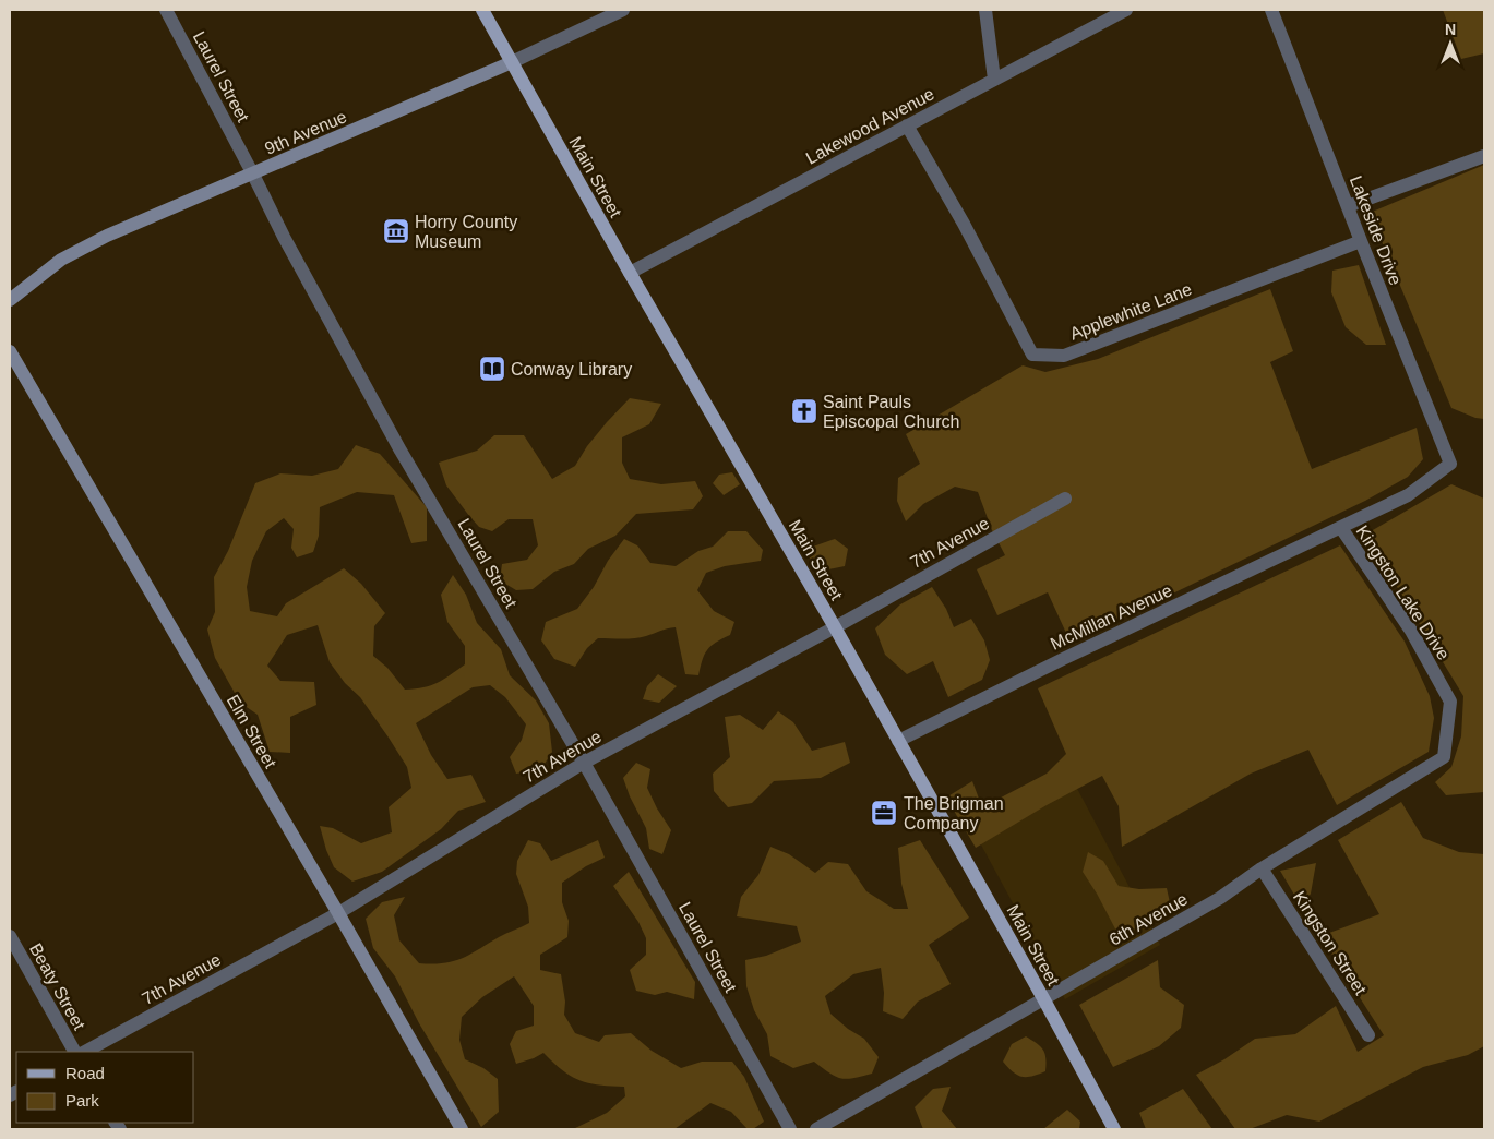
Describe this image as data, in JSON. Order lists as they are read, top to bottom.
{
  "streets": {
    "main road": ["Main Street"],
    "street": [
      "Laurel Street",
      "Lakewood Avenue",
      "9th Avenue",
      "Lakeside Drive",
      "Applewhite Lane",
      "7th Avenue",
      "Kingston Lake Drive",
      "McMillan Avenue",
      "Elm Street",
      "6th Avenue",
      "Kingston Street",
      "Beaty Street"
    ]
  },
  "crossings": [
    ["Laurel Street", "9th Avenue"],
    ["Laurel Street", "7th Avenue"],
    ["Lakewood Avenue", "Main Street"],
    ["Lakewood Avenue", "Applewhite Lane"],
    ["9th Avenue", "Main Street"],
    ["Main Street", "7th Avenue"],
    ["Main Street", "McMillan Avenue"],
    ["Main Street", "6th Avenue"],
    ["Lakeside Drive", "Applewhite Lane"],
    ["Lakeside Drive", "Kingston Lake Drive"],
    ["7th Avenue", "Elm Street"],
    ["Kingston Lake Drive", "McMillan Avenue"],
    ["Kingston Lake Drive", "6th Avenue"],
    ["6th Avenue", "Kingston Street"]
  ],
  "places": {
    "museum": ["Horry County Museum"],
    "library": ["Conway Library"],
    "church": ["Saint Pauls Episcopal Church"],
    "office": ["The Brigman Company"]
  },
  "legend": ["Road", "Park"],
  "north": "top"
}
